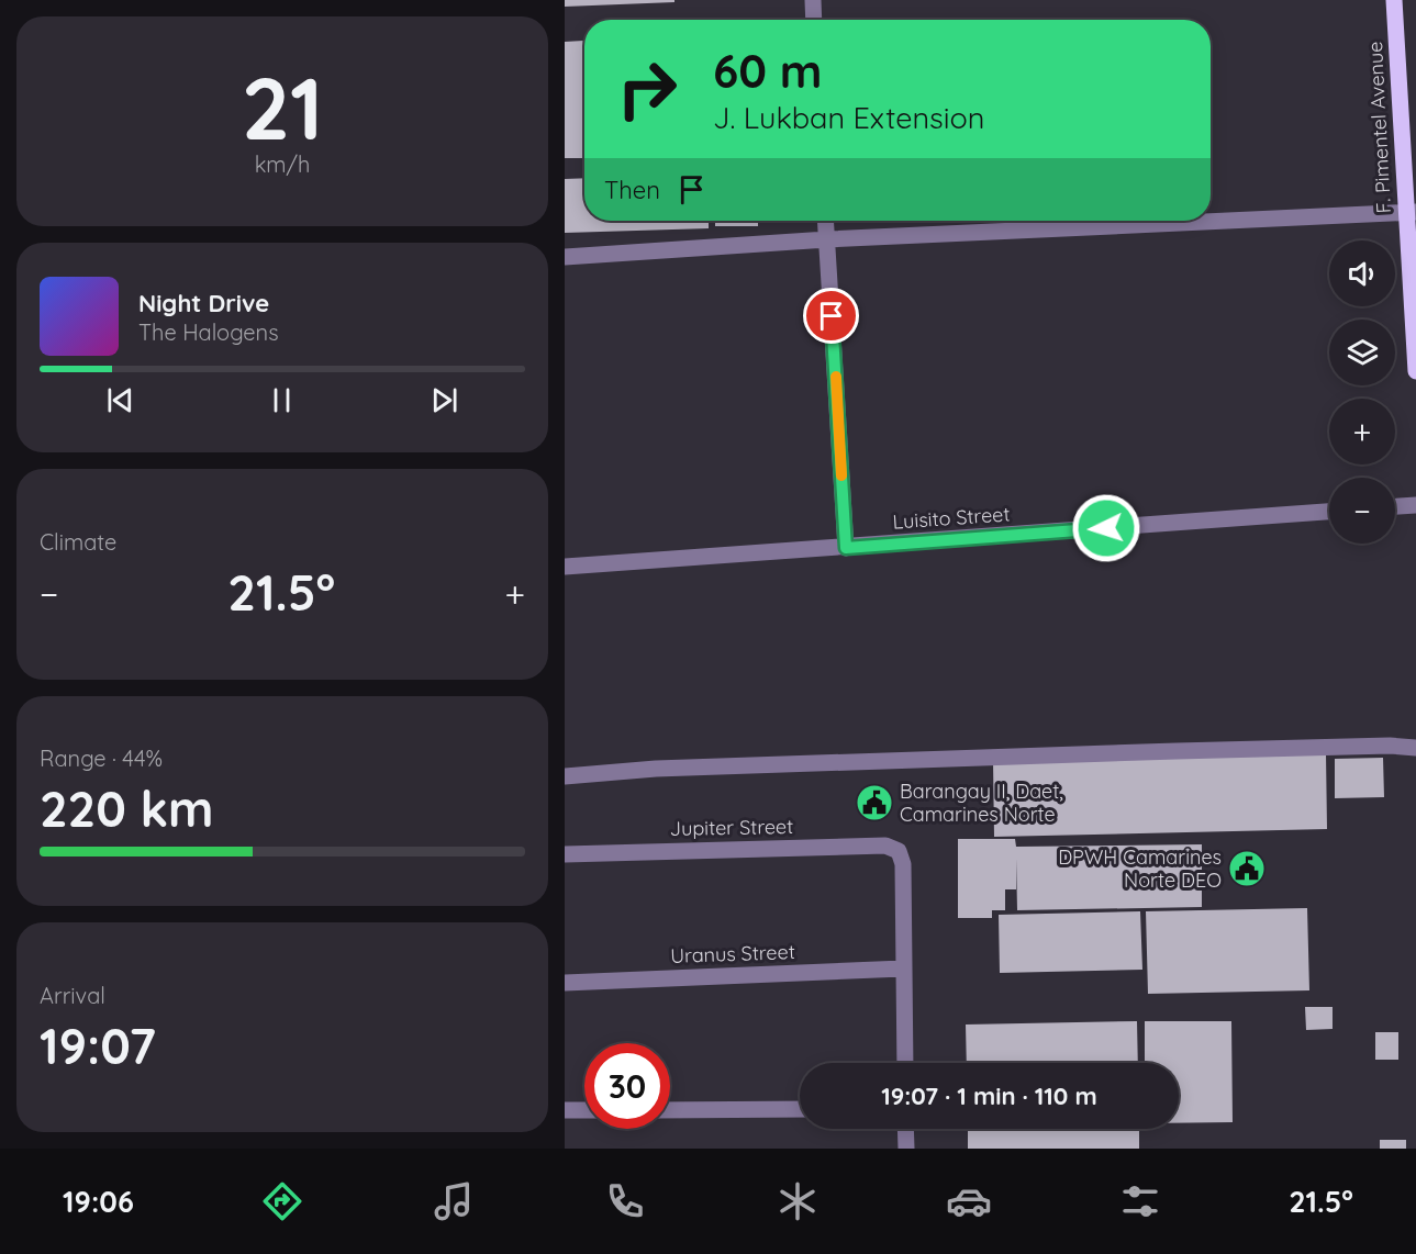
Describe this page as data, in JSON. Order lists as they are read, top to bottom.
{
  "streets": {
    "main road": ["F. Pimentel Avenue"],
    "street": ["Luisito Street", "Jupiter Street", "Uranus Street"]
  },
  "crossings": [
    ["Jupiter Street", "Uranus Street"]
  ],
  "places": {
    "public building": ["Barangay II, Daet, Camarines Norte", "DPWH Camarines Norte DEO"]
  },
  "page": {
    "tile": [
      ["21", "km/h"],
      "Climate",
      ["Range · 44%", "220 km"],
      ["Arrival", "19:07"]
    ],
    "turn": ["60 m", "J. Lukban Extension"],
    "then": "Then",
    "map_buttons": ["+", "−"],
    "song": ["Night Drive", "The Halogens"],
    "heat": ["−", "21.5°", "+"],
    "limit": "30",
    "trip": "19:07 · 1 min · 110 m",
    "tabs": ["19:06", "21.5°"]
  }
}
